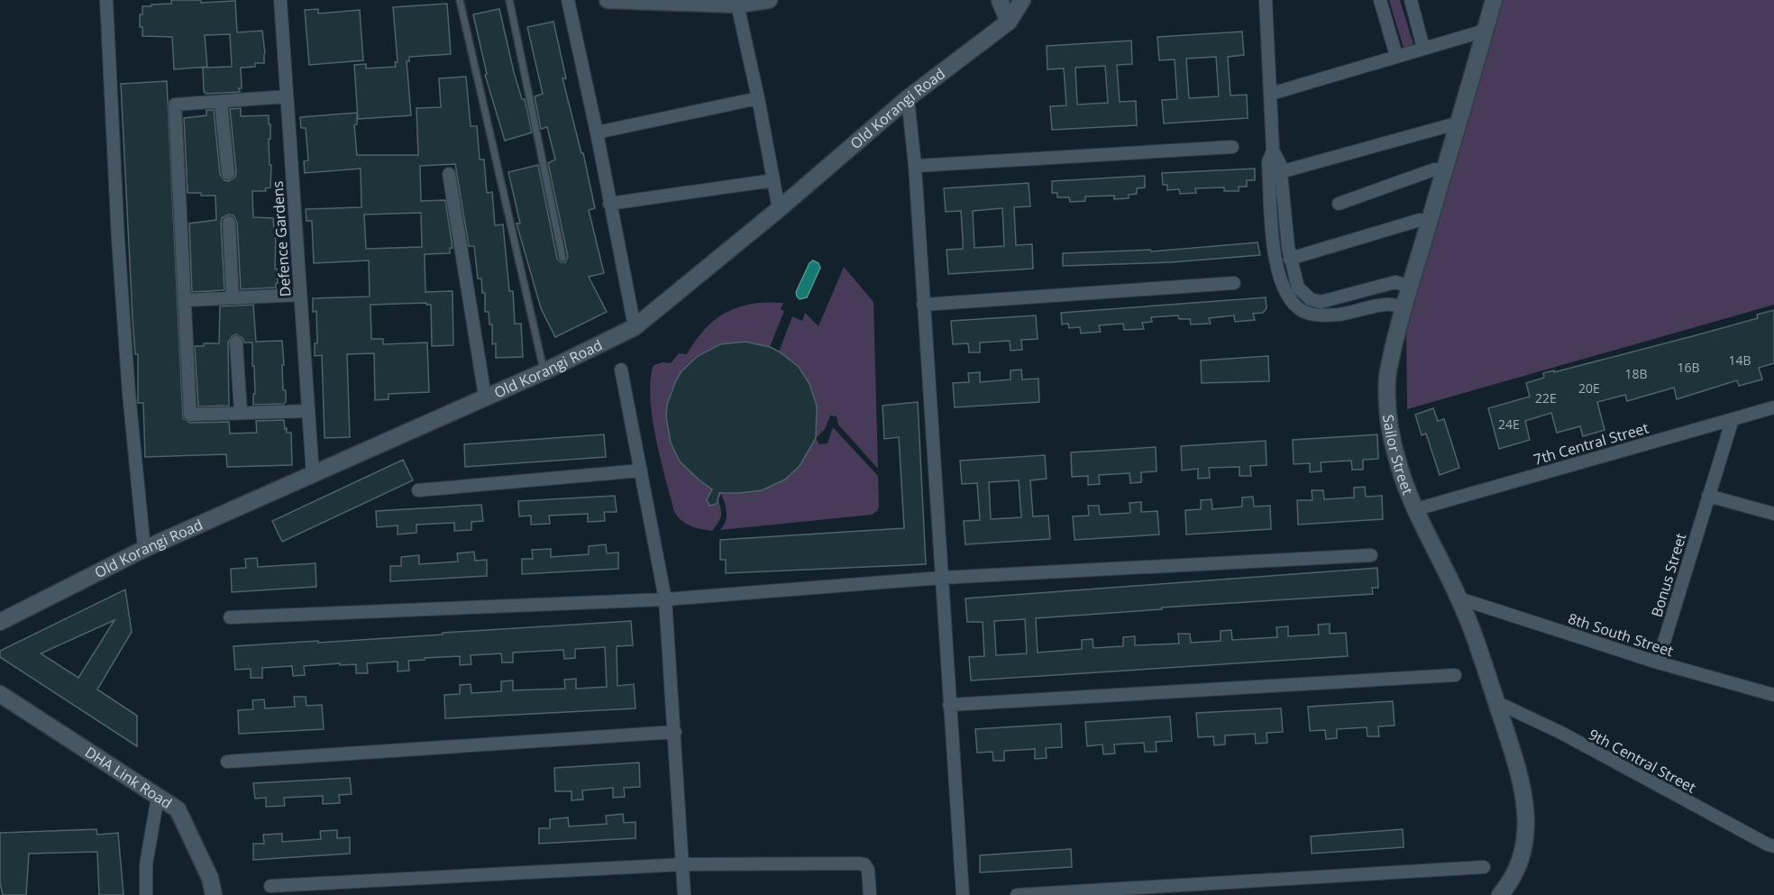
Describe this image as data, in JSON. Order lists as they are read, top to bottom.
{
  "streets": {
    "street": [
      "Old Korangi Road",
      "Defence Gardens",
      "7th Central Street",
      "Sailor Street",
      "Bonus Street",
      "8th South Street",
      "9th Central Street",
      "DHA Link Road"
    ]
  },
  "crossings": [
    ["Old Korangi Road", "Defence Gardens"],
    ["7th Central Street", "Sailor Street"],
    ["7th Central Street", "Bonus Street"],
    ["Sailor Street", "8th South Street"],
    ["Sailor Street", "9th Central Street"],
    ["Bonus Street", "8th South Street"]
  ],
  "house_numbers": [
    "14B",
    "16B",
    "18B",
    "20E",
    "22E",
    "24E"
  ]
}
